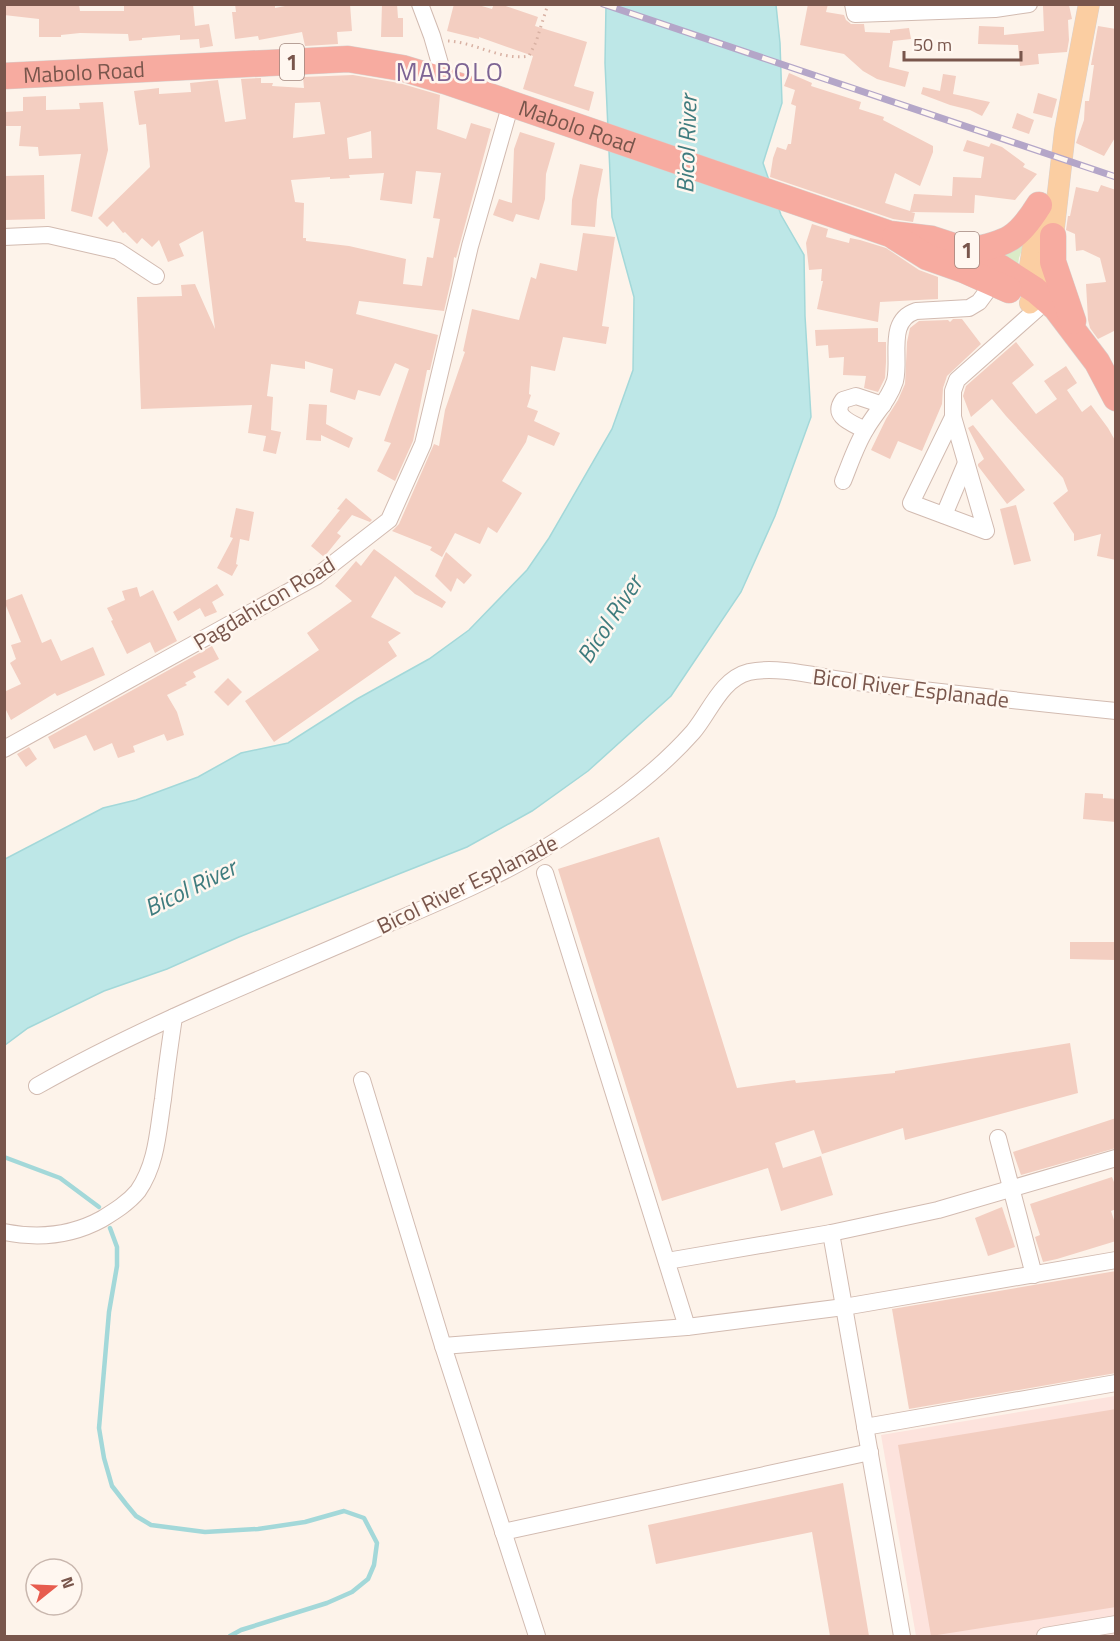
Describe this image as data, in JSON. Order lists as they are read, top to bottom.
{
  "streets": {
    "highway": ["1", "Mabolo Road"],
    "street": ["Pagdahicon Road", "Bicol River Esplanade"]
  },
  "crossings": [
    ["1", "Mabolo Road"],
    ["Mabolo Road", "Pagdahicon Road"]
  ],
  "districts": ["MABOLO"],
  "water": ["Bicol River"],
  "scale_bar": "50 m",
  "north": "right"
}
